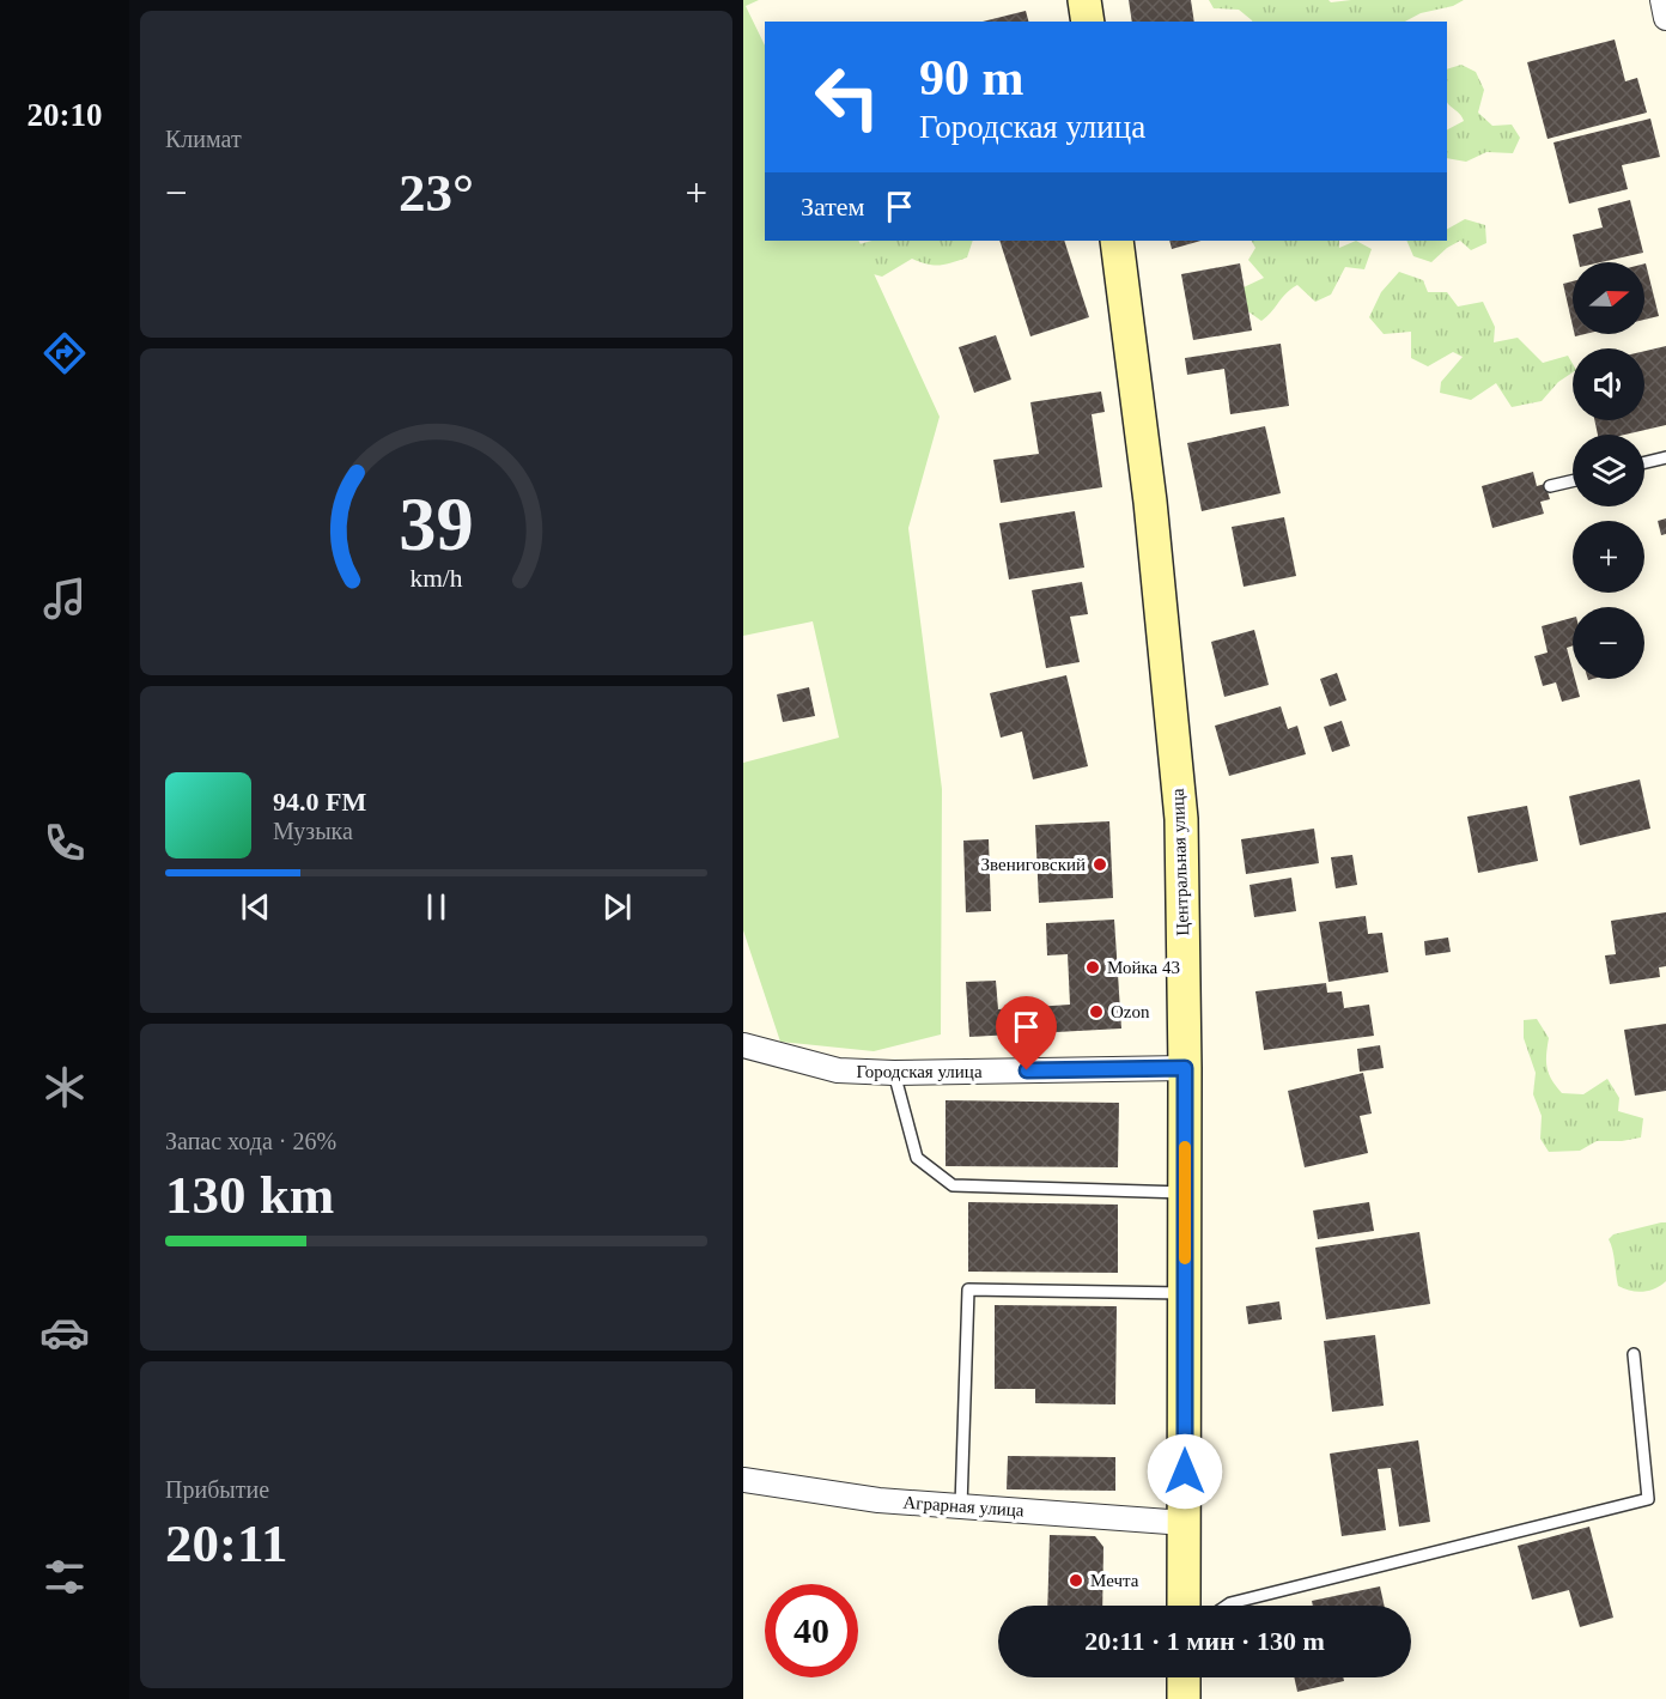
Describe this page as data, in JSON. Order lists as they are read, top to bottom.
{
  "streets": {
    "street": ["Центральная улица", "Городская улица", "Аграрная улица"]
  },
  "crossings": [
    ["Центральная улица", "Городская улица"],
    ["Центральная улица", "Аграрная улица"]
  ],
  "places": [
    "Звениговский",
    "Мойка 43",
    "Ozon",
    "Мечта"
  ],
  "north": "right",
  "page": {
    "tabs": "20:10",
    "tile": [
      "Климат",
      ["Запас хода · 26%", "130 km"],
      ["Прибытие", "20:11"]
    ],
    "turn": ["90 m", "Городская улица"],
    "heat": ["−", "23°", "+"],
    "then": "Затем",
    "map_buttons": ["+", "−"],
    "song": ["94.0 FM", "Музыка"],
    "limit": "40",
    "trip": "20:11 · 1 мин · 130 m",
    "gauge": ["39", "km/h"]
  }
}
